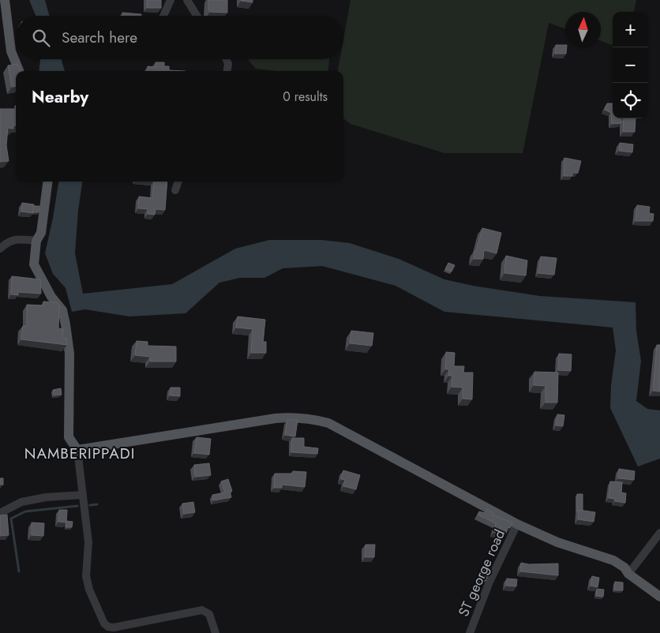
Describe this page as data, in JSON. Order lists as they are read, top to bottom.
{
  "streets": {
    "street": ["ST george road"]
  },
  "districts": ["NAMBERIPPADI"],
  "north": "top",
  "page": {
    "map_buttons": ["+", "−"],
    "search": "Search here",
    "heading": ["Nearby", "0 results"]
  }
}
